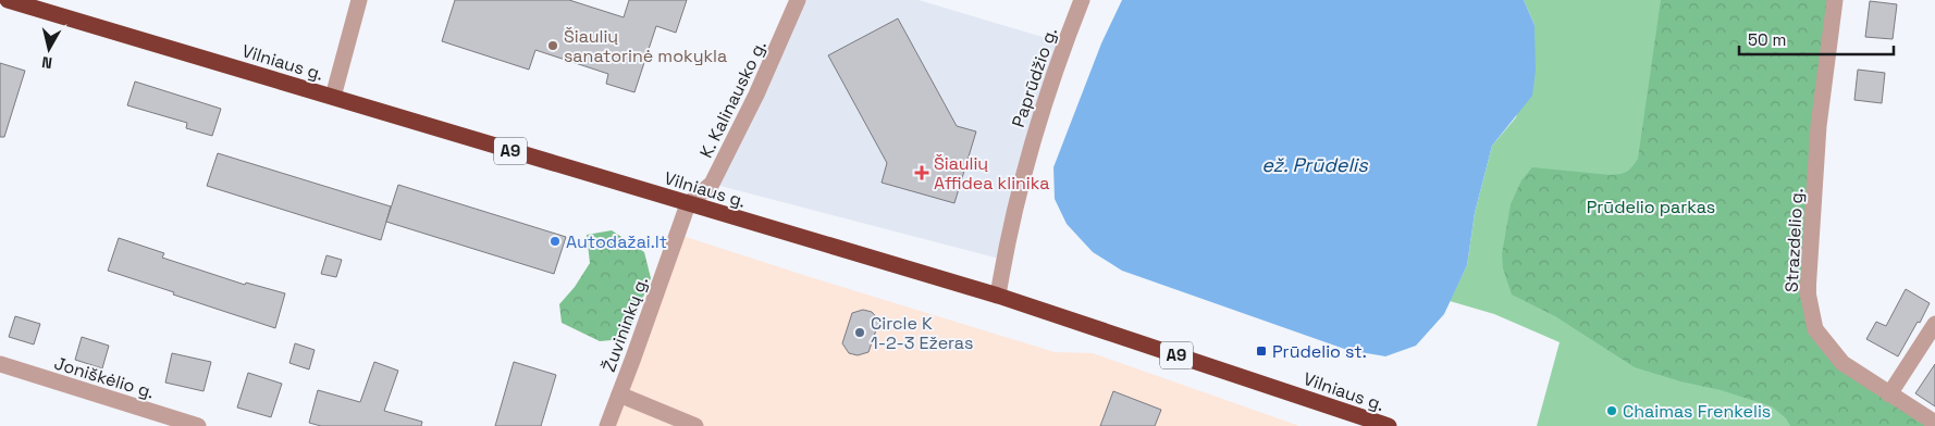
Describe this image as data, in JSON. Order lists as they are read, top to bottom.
{
  "streets": {
    "highway": ["Vilniaus g.", "A9"],
    "street": [
      "Paprūdžio g.",
      "K. Kalinausko g.",
      "Strazdelio g.",
      "Žuvininkų g.",
      "Joniškėlio g."
    ]
  },
  "crossings": [
    ["Vilniaus g.", "Paprūdžio g."],
    ["Vilniaus g.", "K. Kalinausko g."],
    ["Vilniaus g.", "Žuvininkų g."],
    ["K. Kalinausko g.", "Žuvininkų g."]
  ],
  "water": ["ež. Prūdelis"],
  "parks": ["Prūdelio parkas"],
  "places": {
    "other": [
      "Šiaulių sanatorinė mokykla",
      "Autodažai.lt",
      "Circle K 1-2-3 Ežeras",
      "Chaimas Frenkelis"
    ],
    "health": ["Šiaulių Affidea klinika"],
    "transit": ["Prūdelio st."]
  },
  "scale_bar": "50 m",
  "north": "bottom"
}
